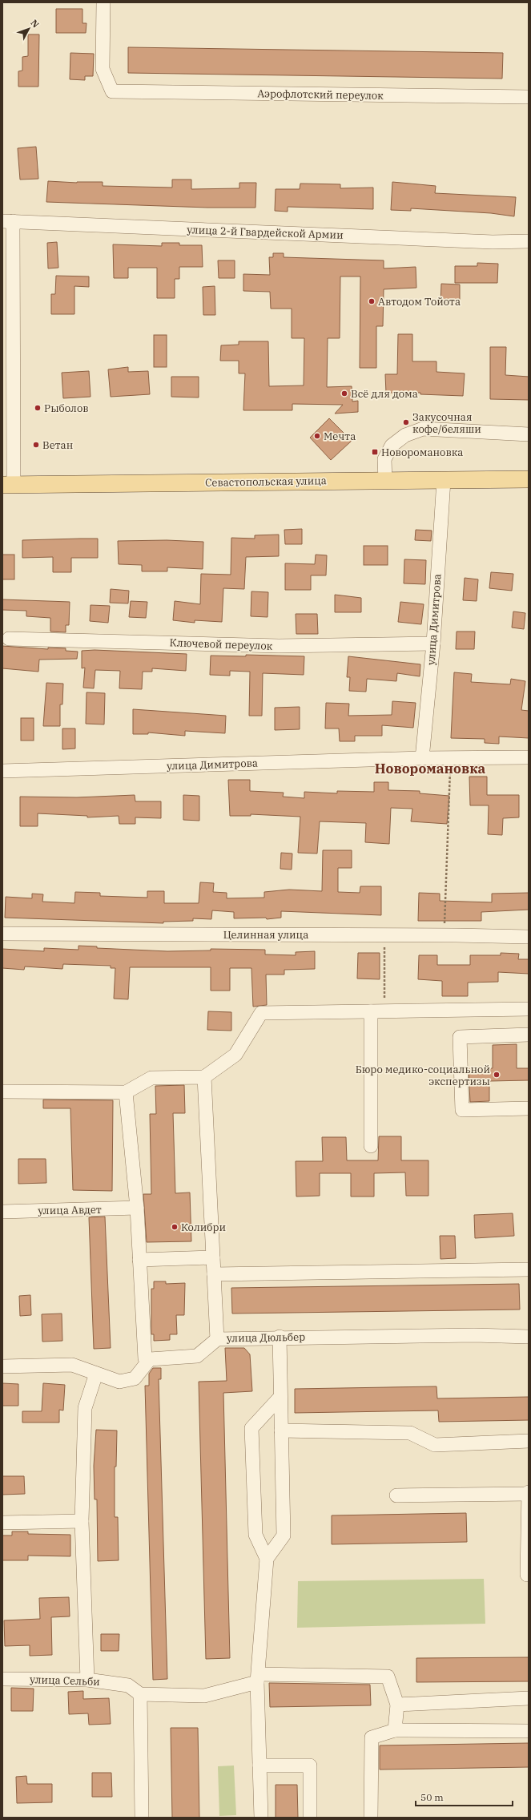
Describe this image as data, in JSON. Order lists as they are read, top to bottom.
{
  "streets": {
    "main road": ["Севастопольская улица"],
    "street": [
      "Аэрофлотский переулок",
      "улица 2-й Гвардейской Армии",
      "улица Димитрова",
      "Ключевой переулок",
      "Целинная улица",
      "улица Авдет",
      "улица Дюльбер",
      "улица Сельби"
    ]
  },
  "crossings": [
    ["Севастопольская улица", "улица Димитрова"],
    ["улица Димитрова", "Ключевой переулок"]
  ],
  "districts": ["Новоромановка"],
  "places": {
    "other": [
      "Автодом Тойота",
      "Всё для дома",
      "Рыболов",
      "Закусочная кофе/беляши",
      "Мечта",
      "Ветан",
      "Бюро медико-социальной экспертизы",
      "Колибри"
    ],
    "transit": ["Новоромановка"]
  },
  "scale_bar": "50 m",
  "north": "top right"
}
